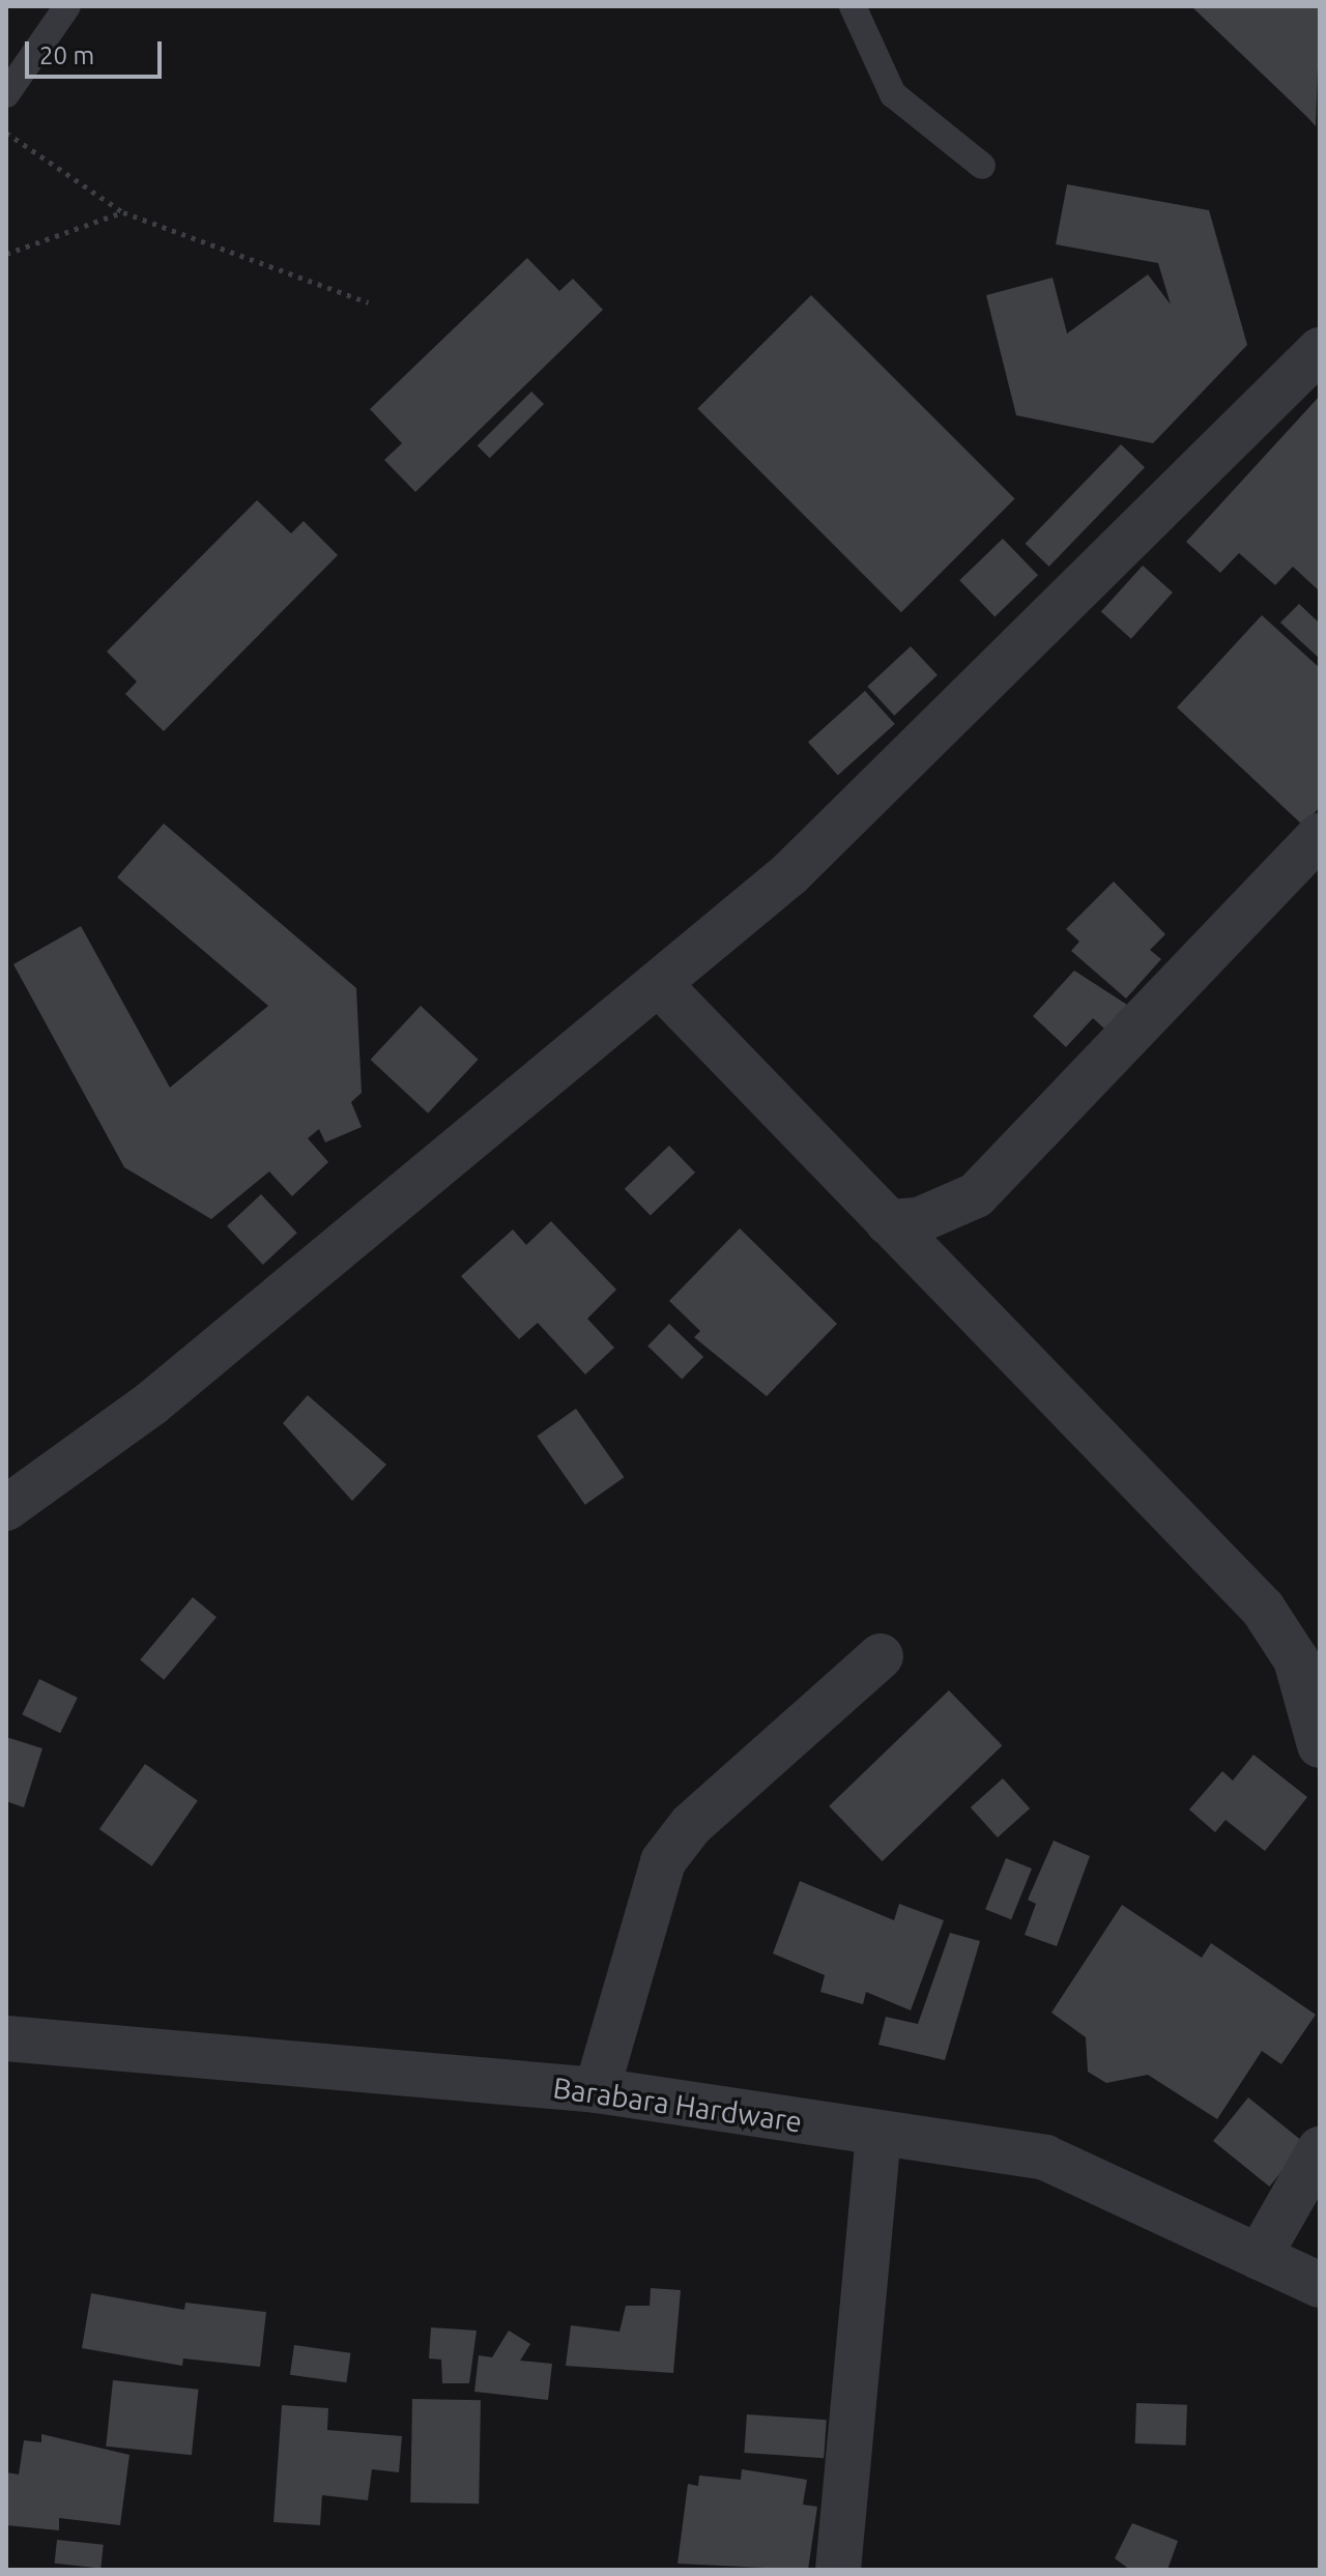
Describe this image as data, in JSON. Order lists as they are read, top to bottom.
{
  "streets": {
    "street": ["Barabara Hardware"]
  },
  "scale_bar": "20 m"
}
